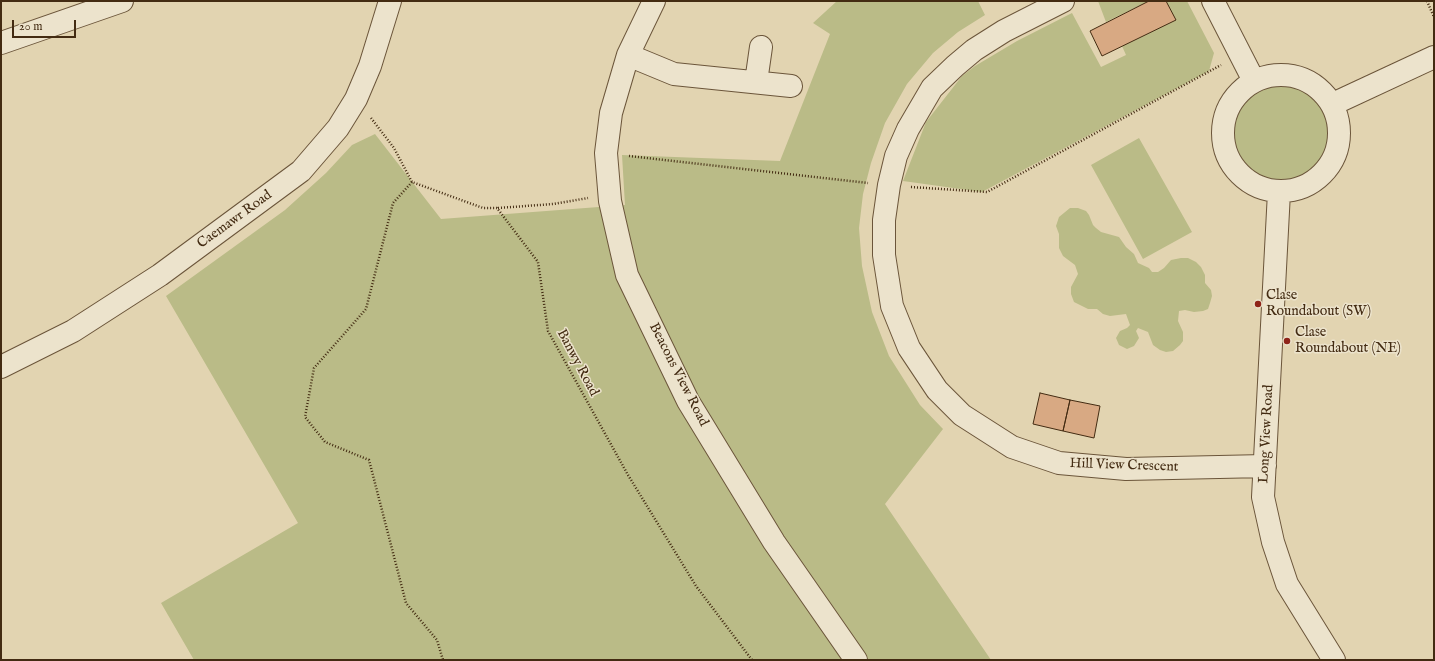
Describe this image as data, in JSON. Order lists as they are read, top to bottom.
{
  "streets": {
    "street": [
      "Caemawr Road",
      "Beacons View Road",
      "Long View Road",
      "Hill View Crescent"
    ],
    "path": ["Banwy Road"]
  },
  "crossings": [
    ["Long View Road", "Hill View Crescent"]
  ],
  "places": ["Clase Roundabout (SW)", "Clase Roundabout (NE)"],
  "scale_bar": "20 m"
}
